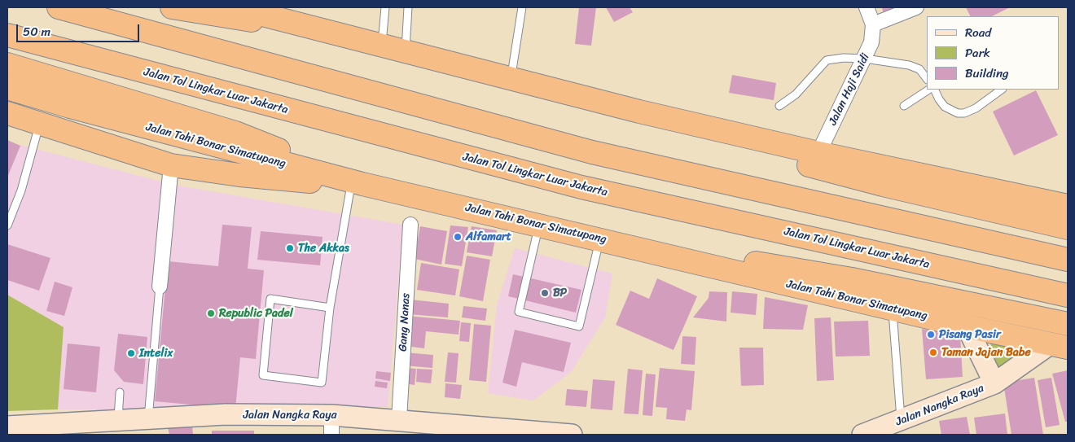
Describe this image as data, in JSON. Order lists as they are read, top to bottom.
{
  "streets": {
    "highway": ["Jalan Tol Lingkar Luar Jakarta", "Jalan Tahi Bonar Simatupang"],
    "street": ["Jalan Haji Saidi", "Gang Nanas", "Jalan Nangka Raya"]
  },
  "crossings": [
    ["Jalan Tahi Bonar Simatupang", "Jalan Nangka Raya"],
    ["Gang Nanas", "Jalan Nangka Raya"]
  ],
  "places": [
    "Alfamart",
    "The Akkas",
    "BP",
    "Republic Padel",
    "Pisang Pasir",
    "Taman Jajan Babe",
    "Intelix"
  ],
  "legend": ["Road", "Park", "Building"],
  "scale_bar": "50 m"
}
